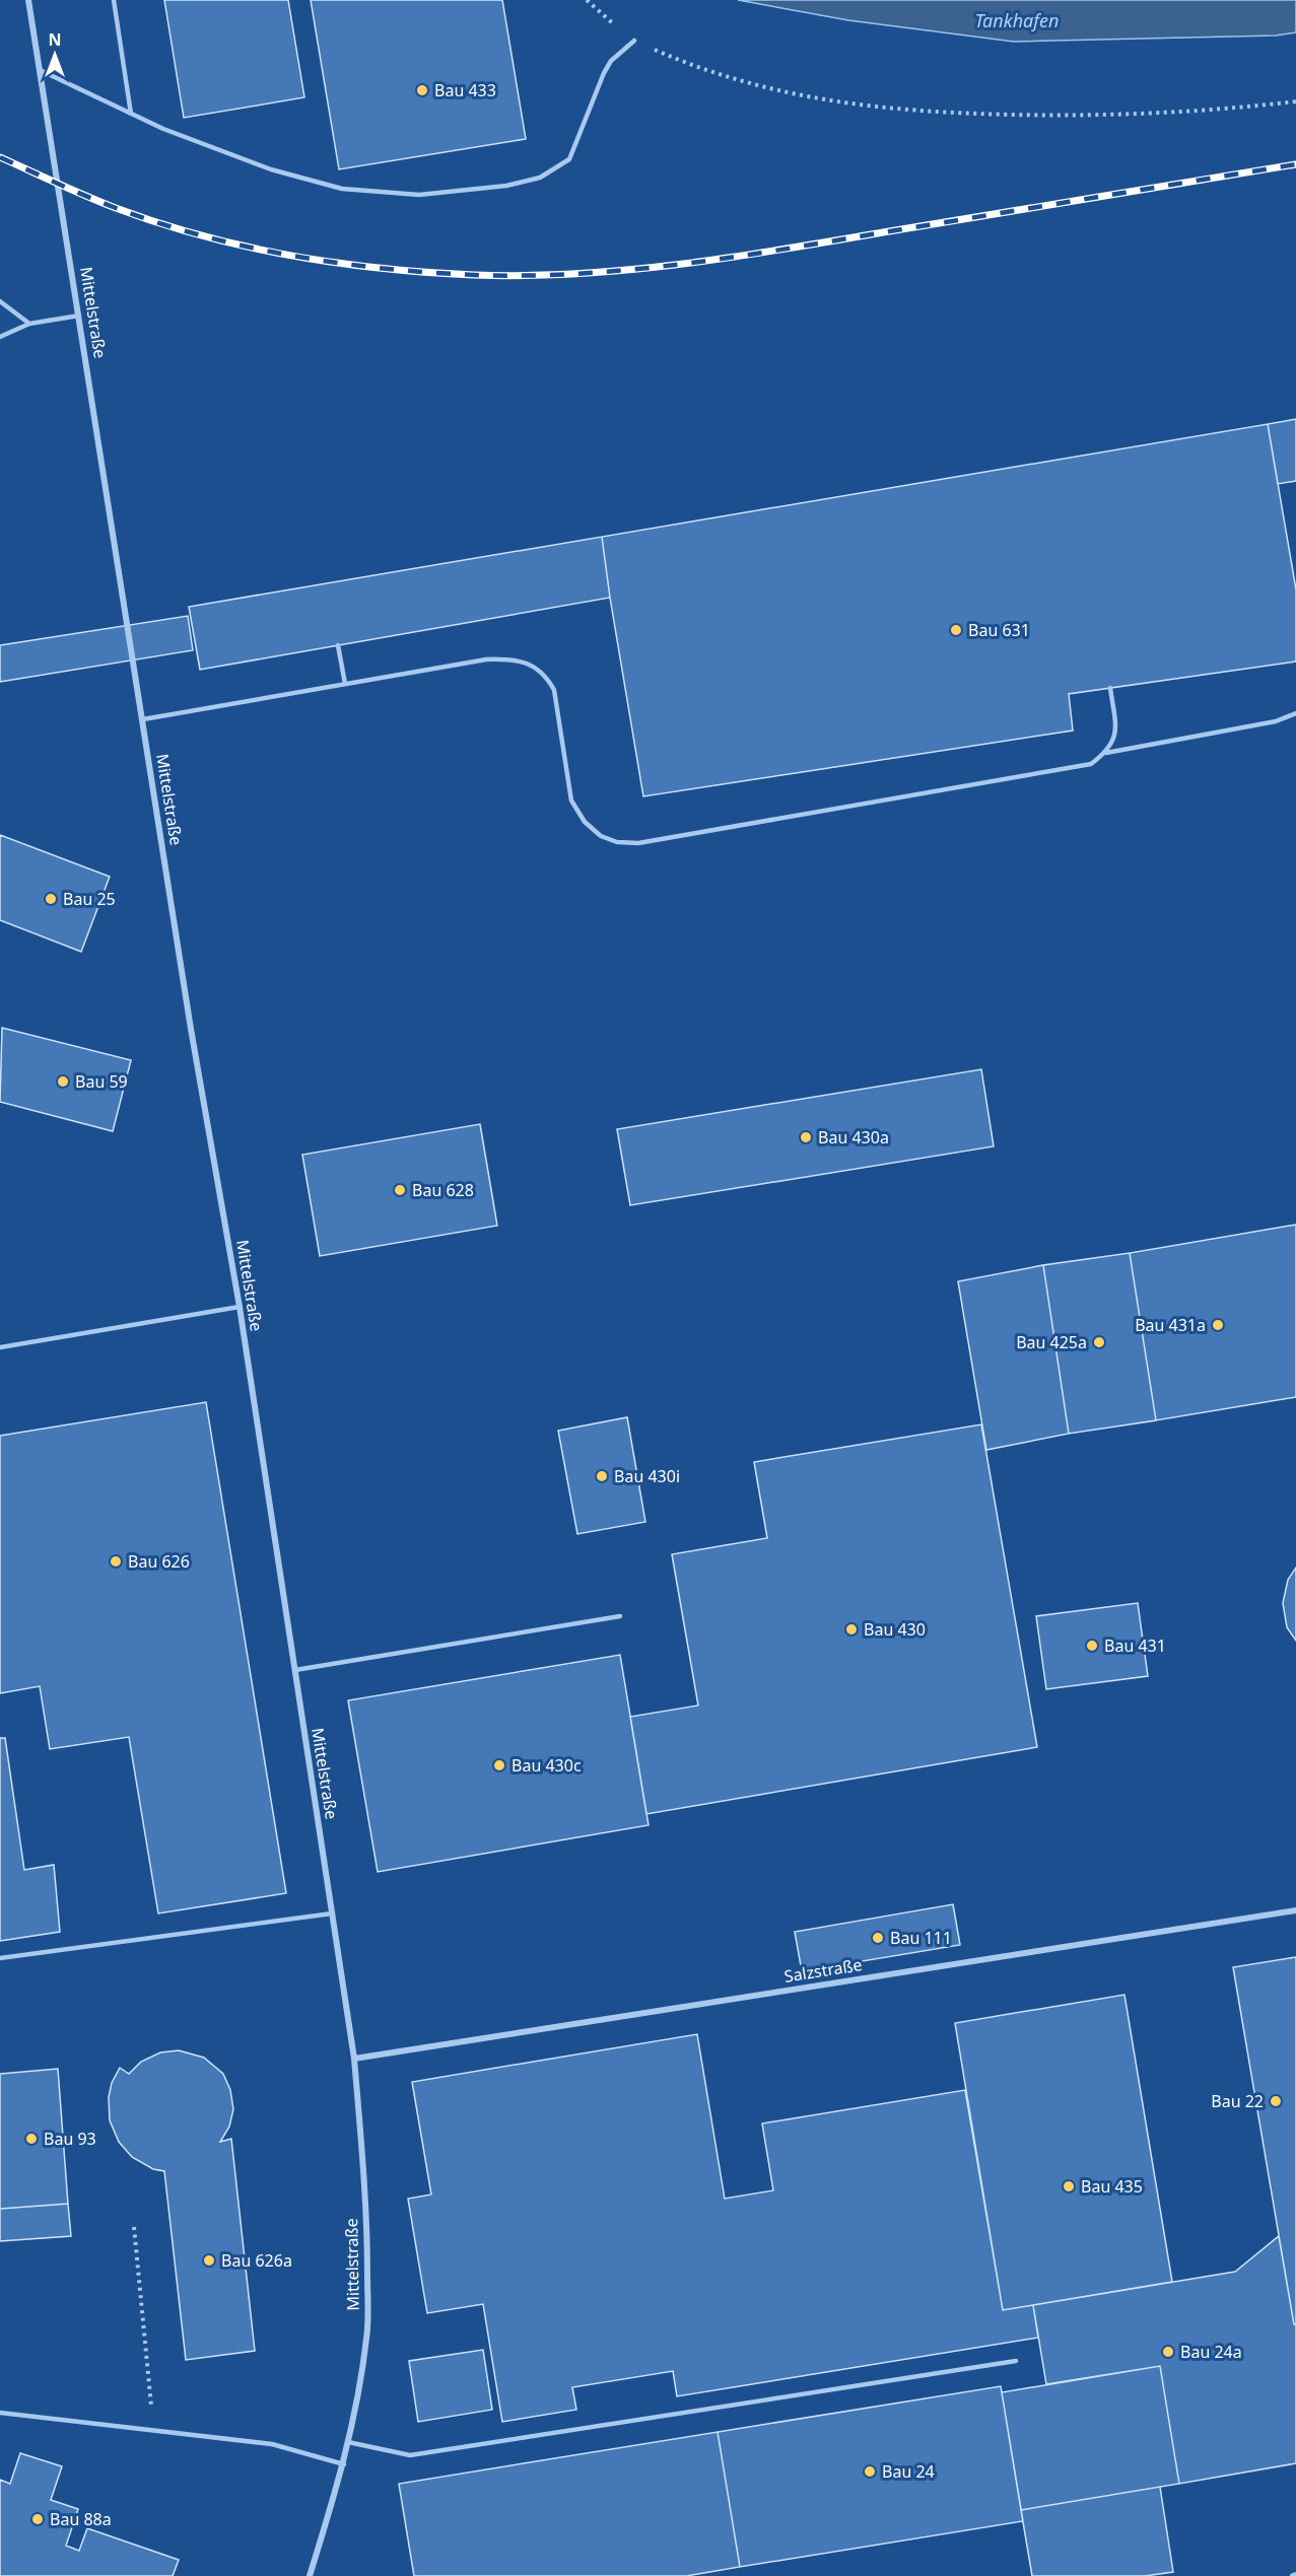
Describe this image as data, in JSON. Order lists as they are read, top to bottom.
{
  "streets": {
    "street": ["Mittelstraße", "Salzstraße"]
  },
  "crossings": [
    ["Mittelstraße", "Salzstraße"]
  ],
  "water": ["Tankhafen"],
  "places": [
    "Bau 433",
    "Bau 631",
    "Bau 25",
    "Bau 59",
    "Bau 430a",
    "Bau 628",
    "Bau 431a",
    "Bau 425a",
    "Bau 430i",
    "Bau 626",
    "Bau 430",
    "Bau 431",
    "Bau 430c",
    "Bau 111",
    "Bau 22",
    "Bau 93",
    "Bau 435",
    "Bau 626a",
    "Bau 24a",
    "Bau 24",
    "Bau 88a"
  ],
  "north": "top"
}
